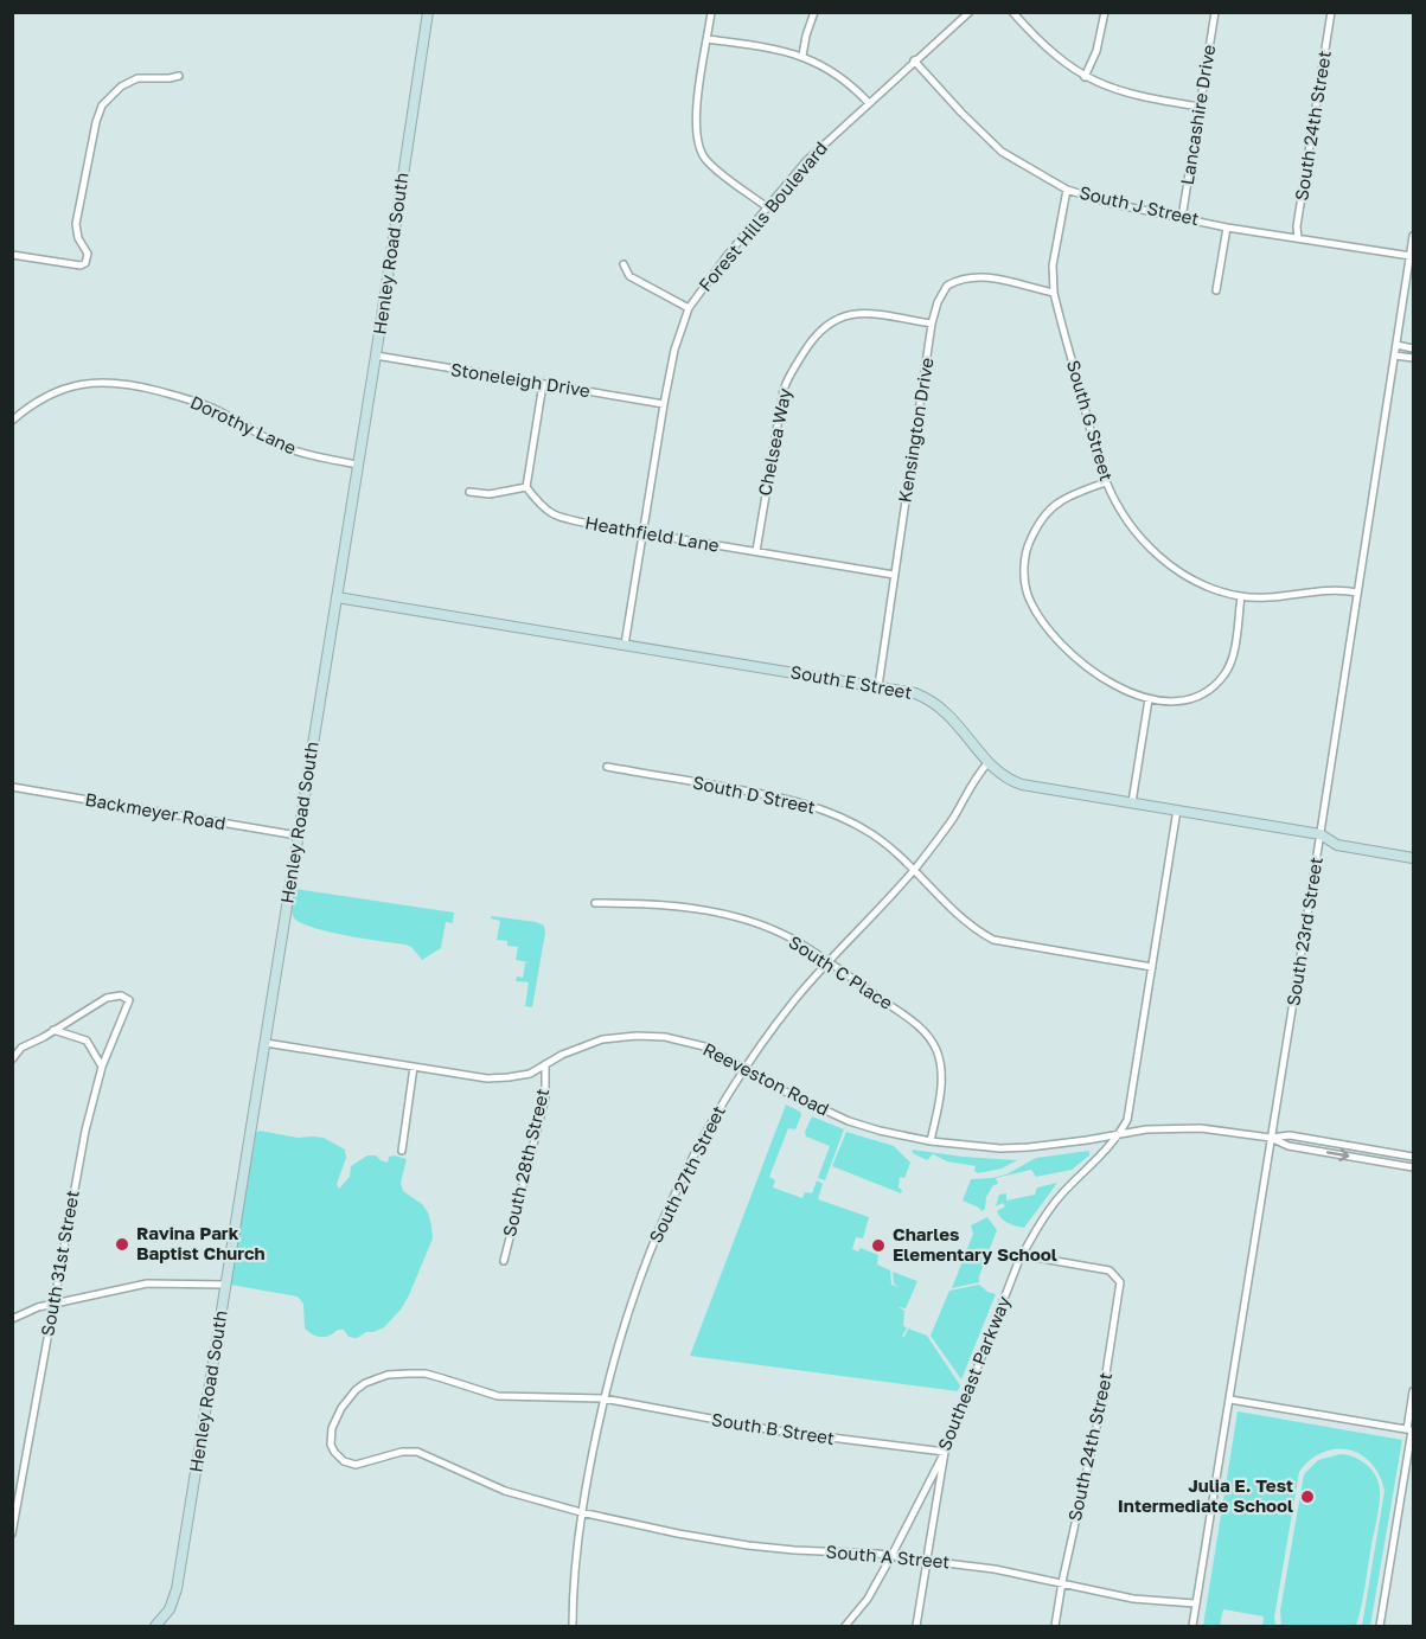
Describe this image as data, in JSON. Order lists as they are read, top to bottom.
{
  "streets": {
    "street": [
      "Lancashire Drive",
      "South 24th Street",
      "South J Street",
      "Forest Hills Boulevard",
      "Henley Road South",
      "Stoneleigh Drive",
      "South G Street",
      "Dorothy Lane",
      "Kensington Drive",
      "Chelsea Way",
      "Heathfield Lane",
      "South E Street",
      "South D Street",
      "Backmeyer Road",
      "South 23rd Street",
      "South C Place",
      "Reeveston Road",
      "South 28th Street",
      "South 27th Street",
      "South 31st Street",
      "Southeast Parkway",
      "South B Street",
      "South A Street"
    ]
  },
  "crossings": [
    ["Lancashire Drive", "South J Street"],
    ["South 24th Street", "South J Street"],
    ["South 24th Street", "Southeast Parkway"],
    ["South 24th Street", "South A Street"],
    ["South J Street", "Forest Hills Boulevard"],
    ["South J Street", "South G Street"],
    ["South J Street", "South 23rd Street"],
    ["Forest Hills Boulevard", "Stoneleigh Drive"],
    ["Forest Hills Boulevard", "Heathfield Lane"],
    ["Forest Hills Boulevard", "South E Street"],
    ["Henley Road South", "Stoneleigh Drive"],
    ["Henley Road South", "Dorothy Lane"],
    ["Henley Road South", "South E Street"],
    ["Henley Road South", "Backmeyer Road"],
    ["Henley Road South", "Reeveston Road"],
    ["South G Street", "Kensington Drive"],
    ["South G Street", "South 23rd Street"],
    ["Kensington Drive", "Chelsea Way"],
    ["Kensington Drive", "Heathfield Lane"],
    ["Kensington Drive", "South E Street"],
    ["Chelsea Way", "Heathfield Lane"],
    ["South E Street", "South 23rd Street"],
    ["South E Street", "South 27th Street"],
    ["South D Street", "South 27th Street"],
    ["South 23rd Street", "Reeveston Road"],
    ["South 23rd Street", "South A Street"],
    ["South C Place", "Reeveston Road"],
    ["South C Place", "South 27th Street"],
    ["Reeveston Road", "South 28th Street"],
    ["Reeveston Road", "South 27th Street"],
    ["Reeveston Road", "Southeast Parkway"],
    ["South 27th Street", "South B Street"],
    ["South 27th Street", "South A Street"],
    ["Southeast Parkway", "South B Street"],
    ["Southeast Parkway", "South A Street"],
    ["South B Street", "South A Street"]
  ],
  "places": ["Ravina Park Baptist Church", "Charles Elementary School", "Julia E. Test Intermediate School"]
}
